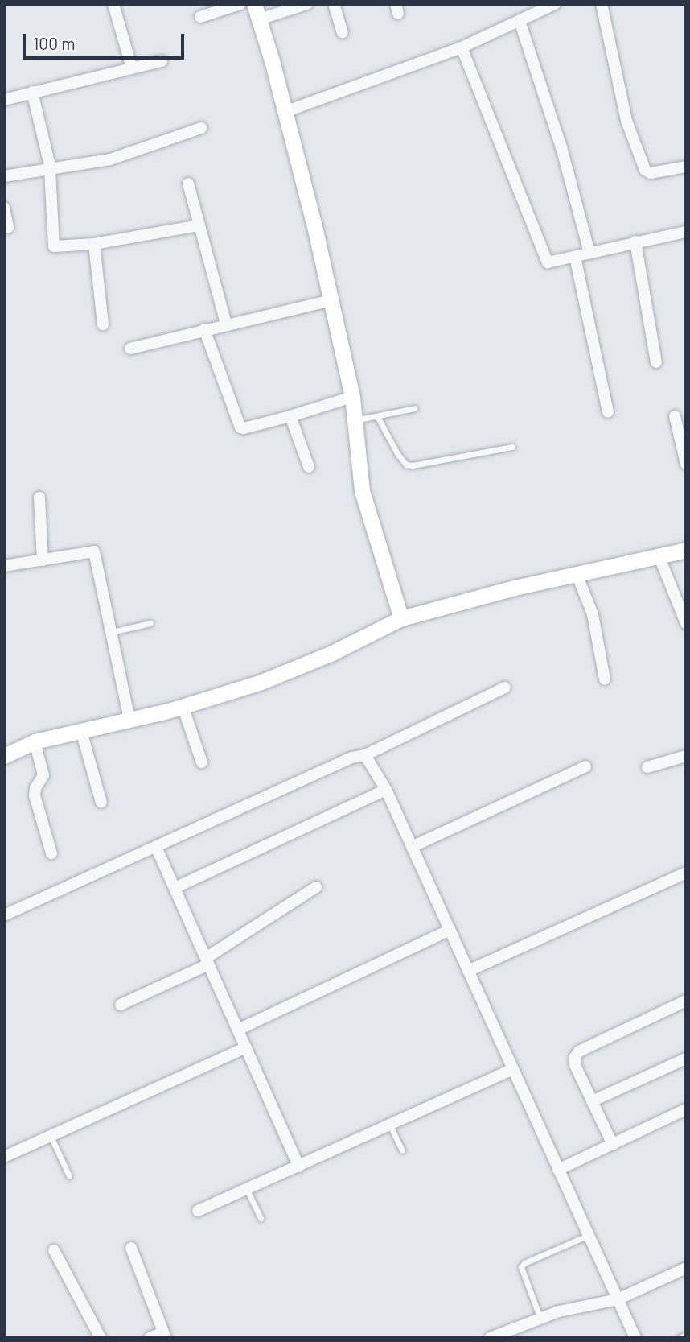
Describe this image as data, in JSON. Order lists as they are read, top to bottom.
{
  "scale_bar": "100 m"
}
